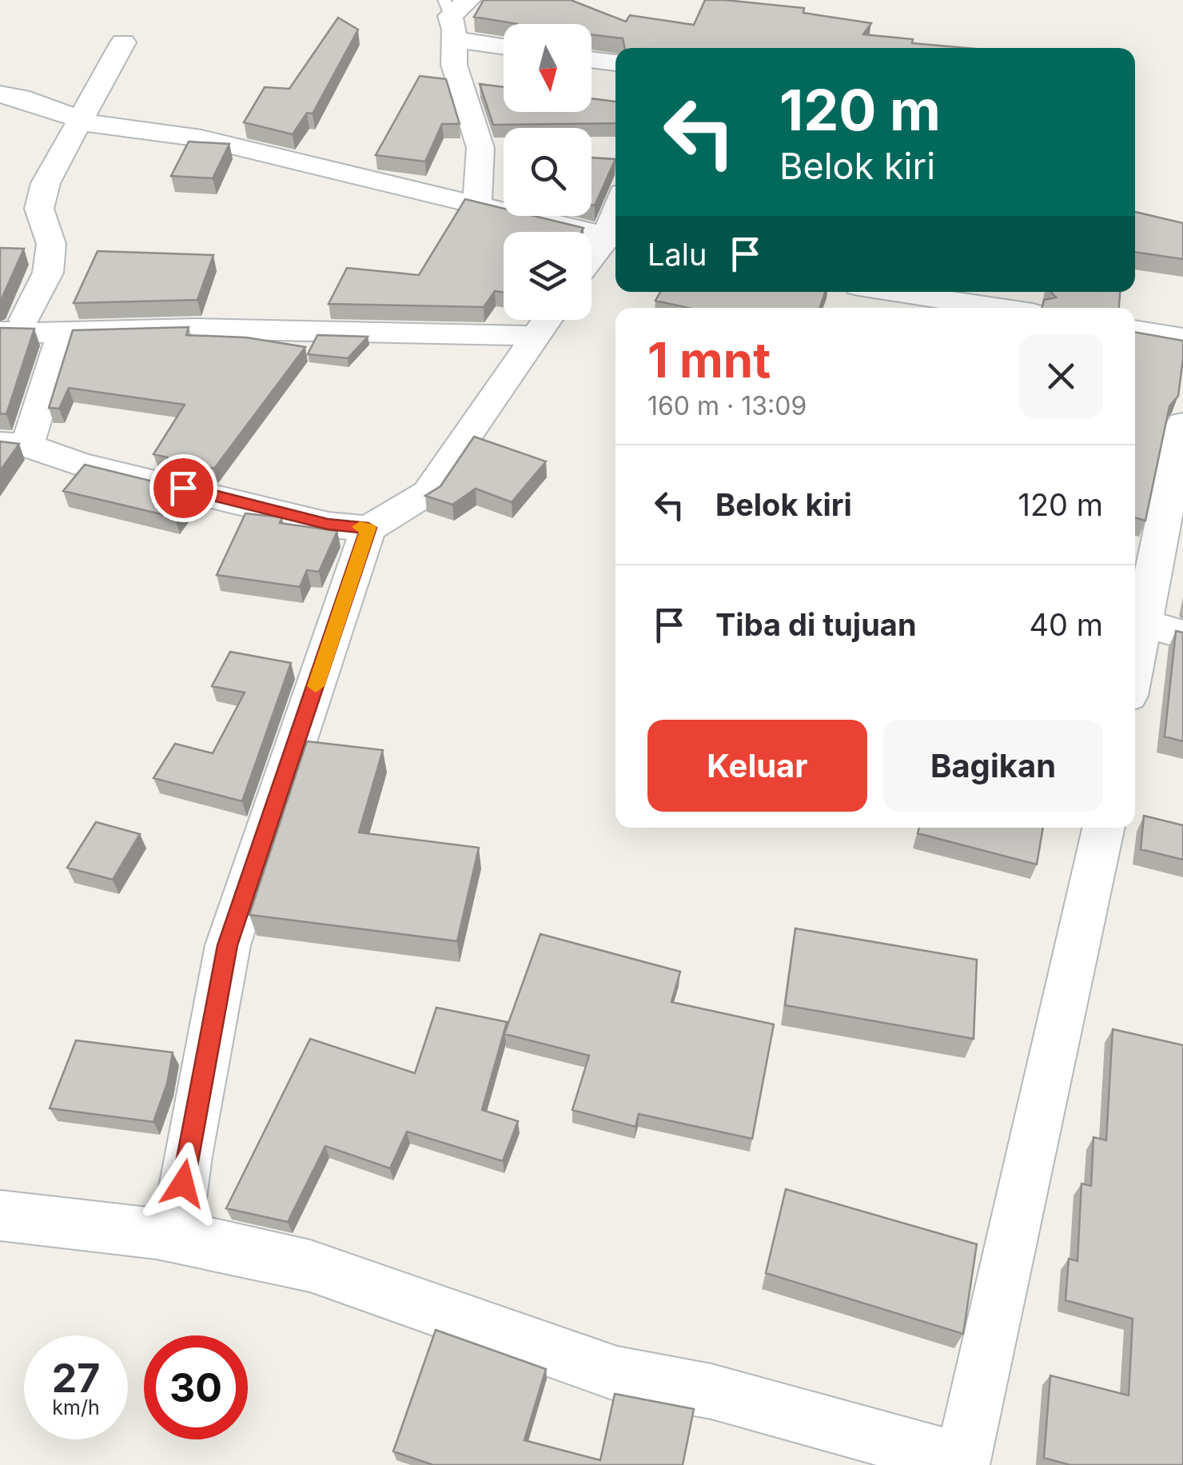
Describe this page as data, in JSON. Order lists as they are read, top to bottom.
{
  "north": "bottom",
  "page": {
    "turn": ["120 m", "Belok kiri"],
    "then": "Lalu",
    "heading": ["1 mnt", "160 m · 13:09"],
    "list": [
      {
        "name": "Belok kiri",
        "value": "120 m"
      },
      {
        "name": "Tiba di tujuan",
        "value": "40 m"
      }
    ],
    "buttons": ["Keluar", "Bagikan"],
    "speed": "27 km/h",
    "limit": "30"
  }
}
